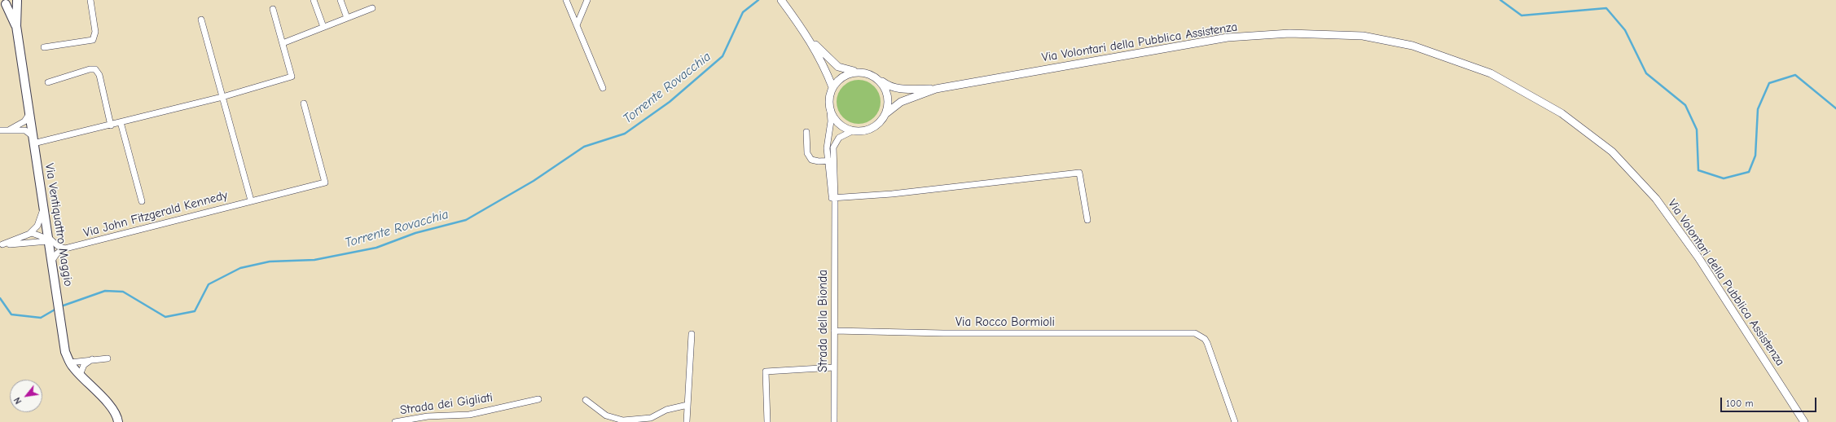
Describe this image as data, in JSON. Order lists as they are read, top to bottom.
{
  "streets": {
    "main road": ["Via Ventiquattro Maggio"],
    "street": [
      "Via Volontari della Pubblica Assistenza",
      "Via John Fitzgerald Kennedy",
      "Strada della Bionda",
      "Via Rocco Bormioli",
      "Strada dei Gigliati"
    ]
  },
  "crossings": [
    ["Via Volontari della Pubblica Assistenza", "Strada della Bionda"],
    ["Via John Fitzgerald Kennedy", "Via Ventiquattro Maggio"],
    ["Strada della Bionda", "Via Rocco Bormioli"]
  ],
  "water": ["Torrente Rovacchia"],
  "scale_bar": "100 m",
  "north": "bottom left"
}
